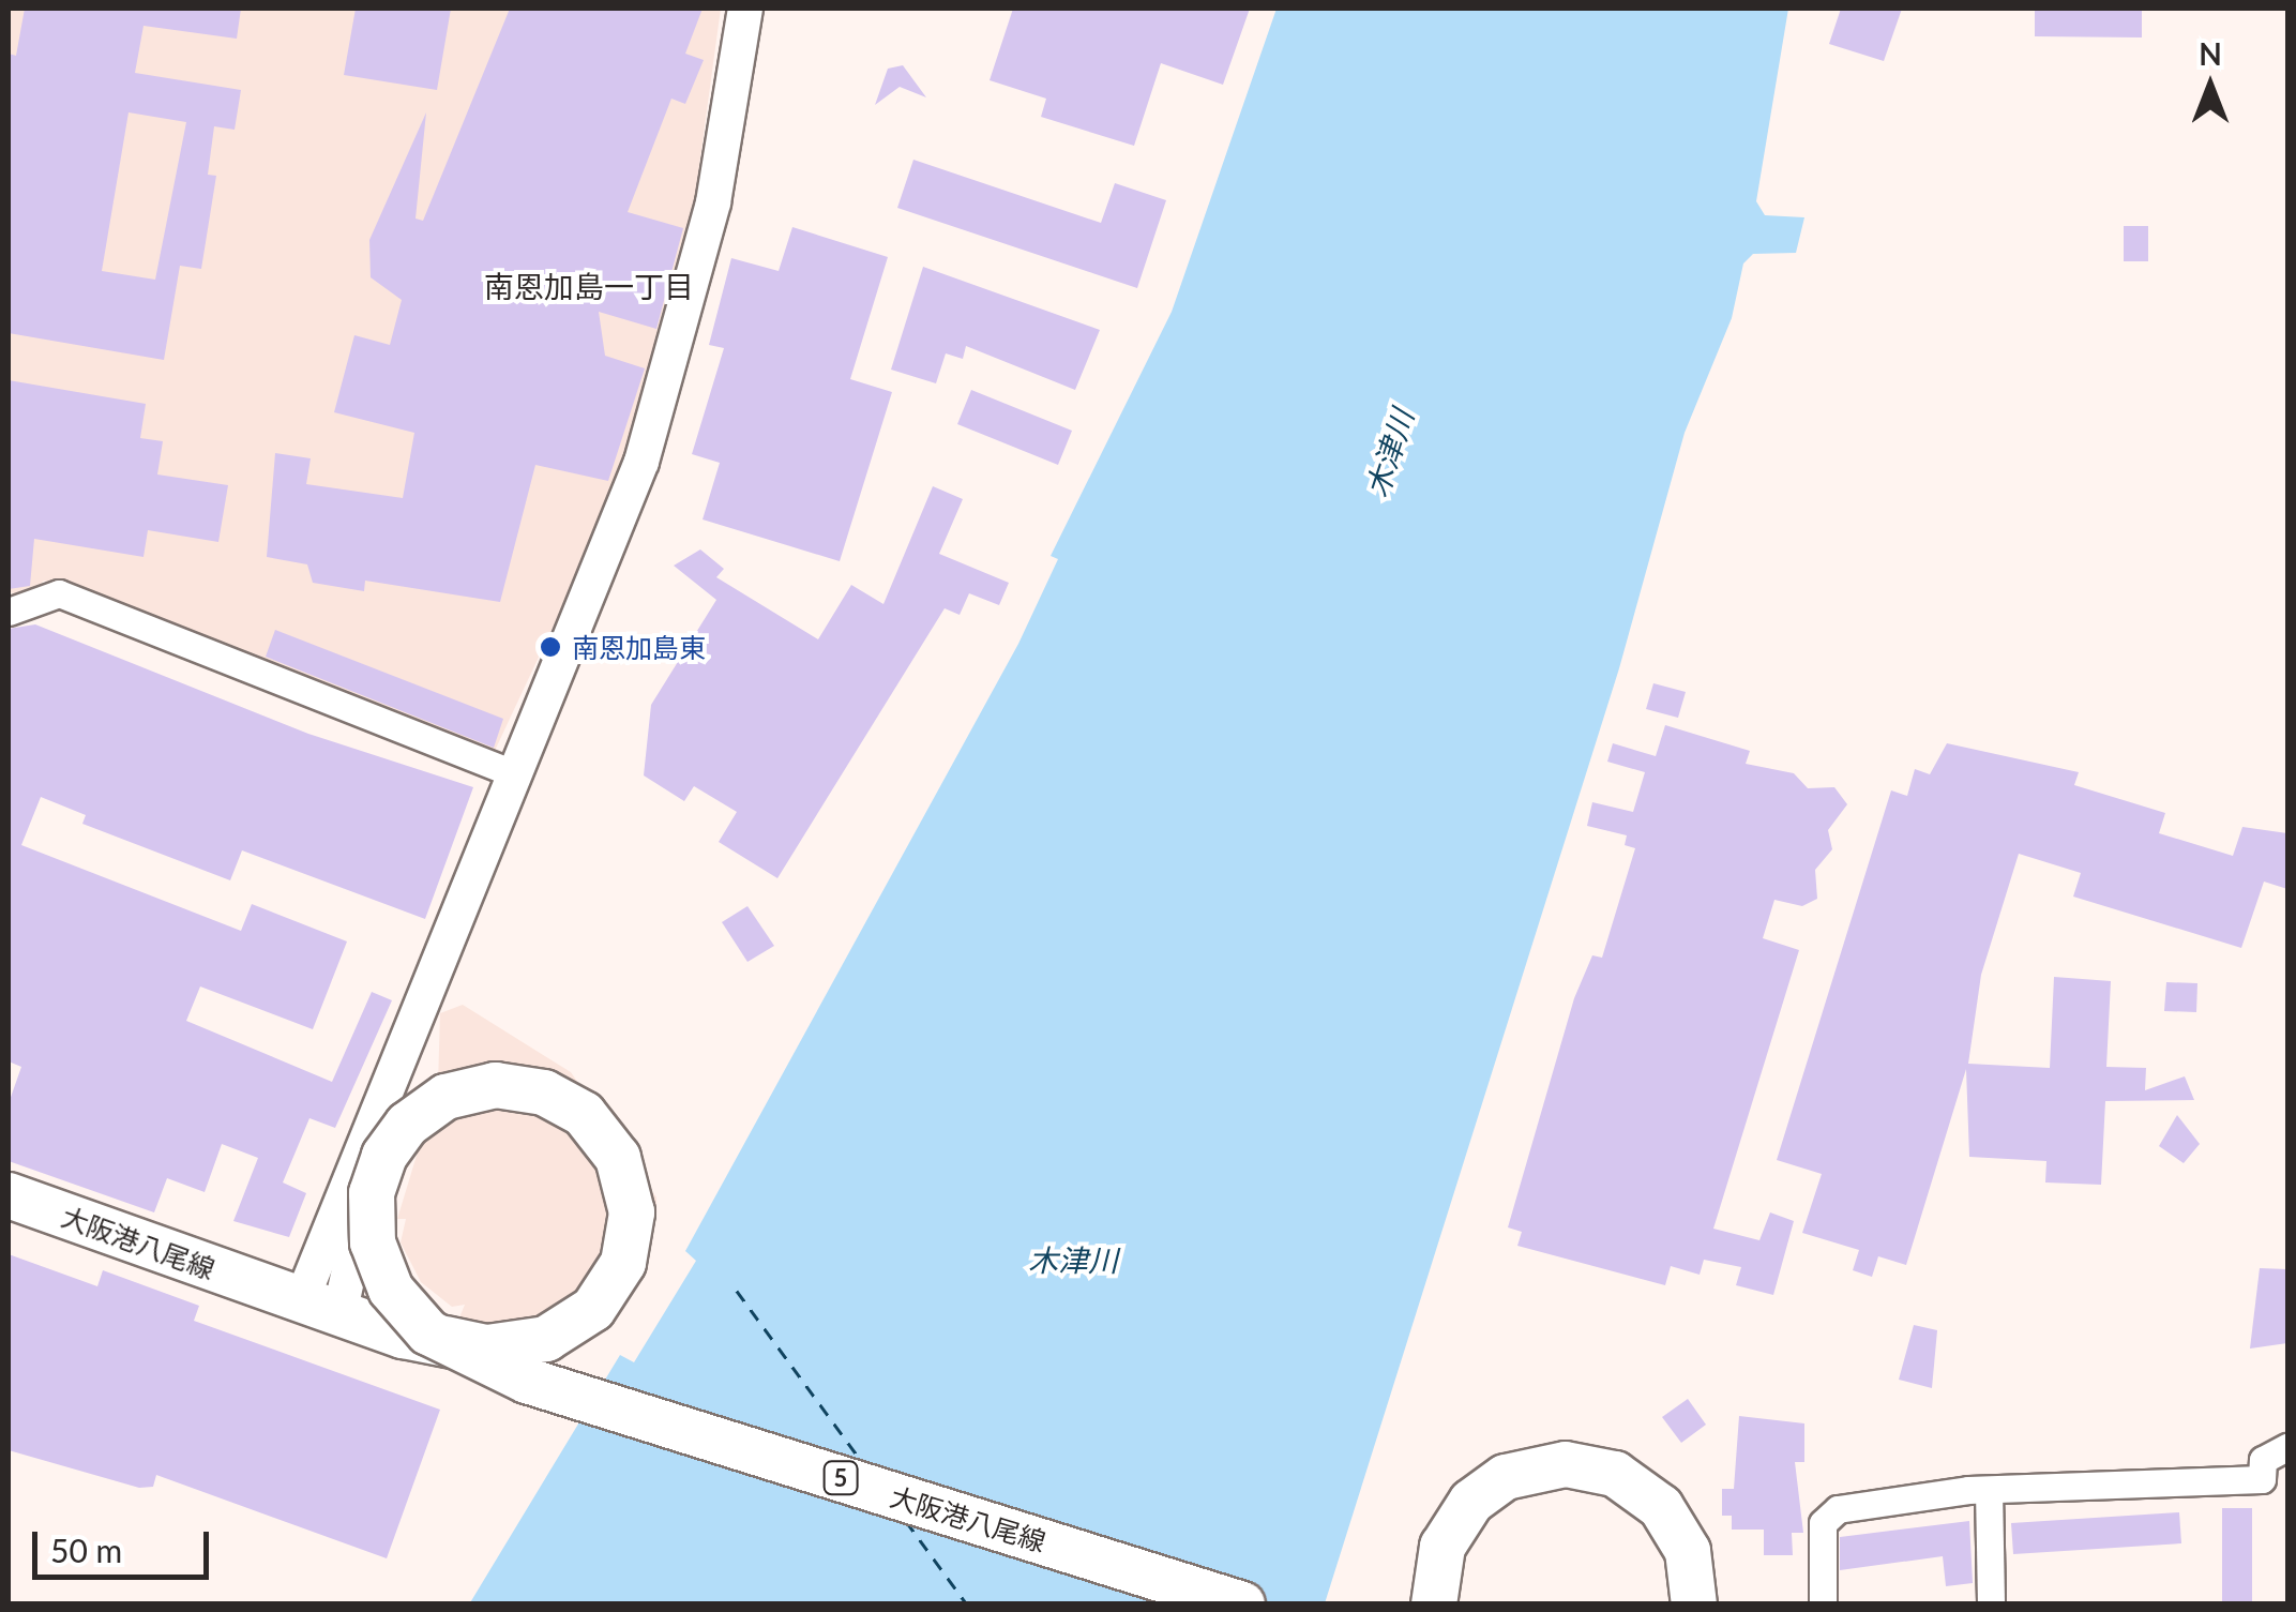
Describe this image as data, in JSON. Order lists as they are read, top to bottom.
{
  "streets": {
    "main road": ["大阪港八尾線", "5"]
  },
  "districts": ["南恩加島一丁目"],
  "water": ["木津川"],
  "places": ["南恩加島東"],
  "scale_bar": "50 m",
  "north": "top"
}
